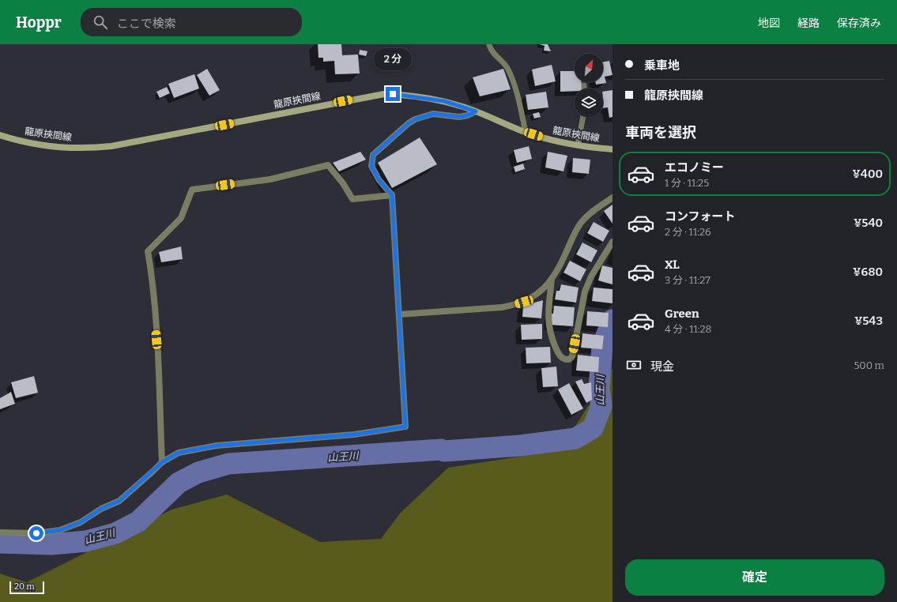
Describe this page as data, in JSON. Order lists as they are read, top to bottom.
{
  "streets": {
    "main road": ["龍原挾間線"]
  },
  "water": ["山王川"],
  "scale_bar": "20 m",
  "north": "top right",
  "page": {
    "header": "Hoppr",
    "search": "ここで検索",
    "nav": ["地図", "経路", "保存済み"],
    "banner": ["乗車地", "龍原挾間線"],
    "bubble": "2 分",
    "heading": "車両を選択",
    "list": [
      {
        "name": "エコノミー",
        "note": "1 分 · 11:25",
        "value": "¥400"
      },
      {
        "name": "コンフォート",
        "note": "2 分 · 11:26",
        "value": "¥540"
      },
      {
        "name": "XL",
        "note": "3 分 · 11:27",
        "value": "¥680"
      },
      {
        "name": "Green",
        "note": "4 分 · 11:28",
        "value": "¥543"
      }
    ],
    "pay": ["現金", "500 m"],
    "buttons": "確定",
    "scale": "20 m"
  }
}
